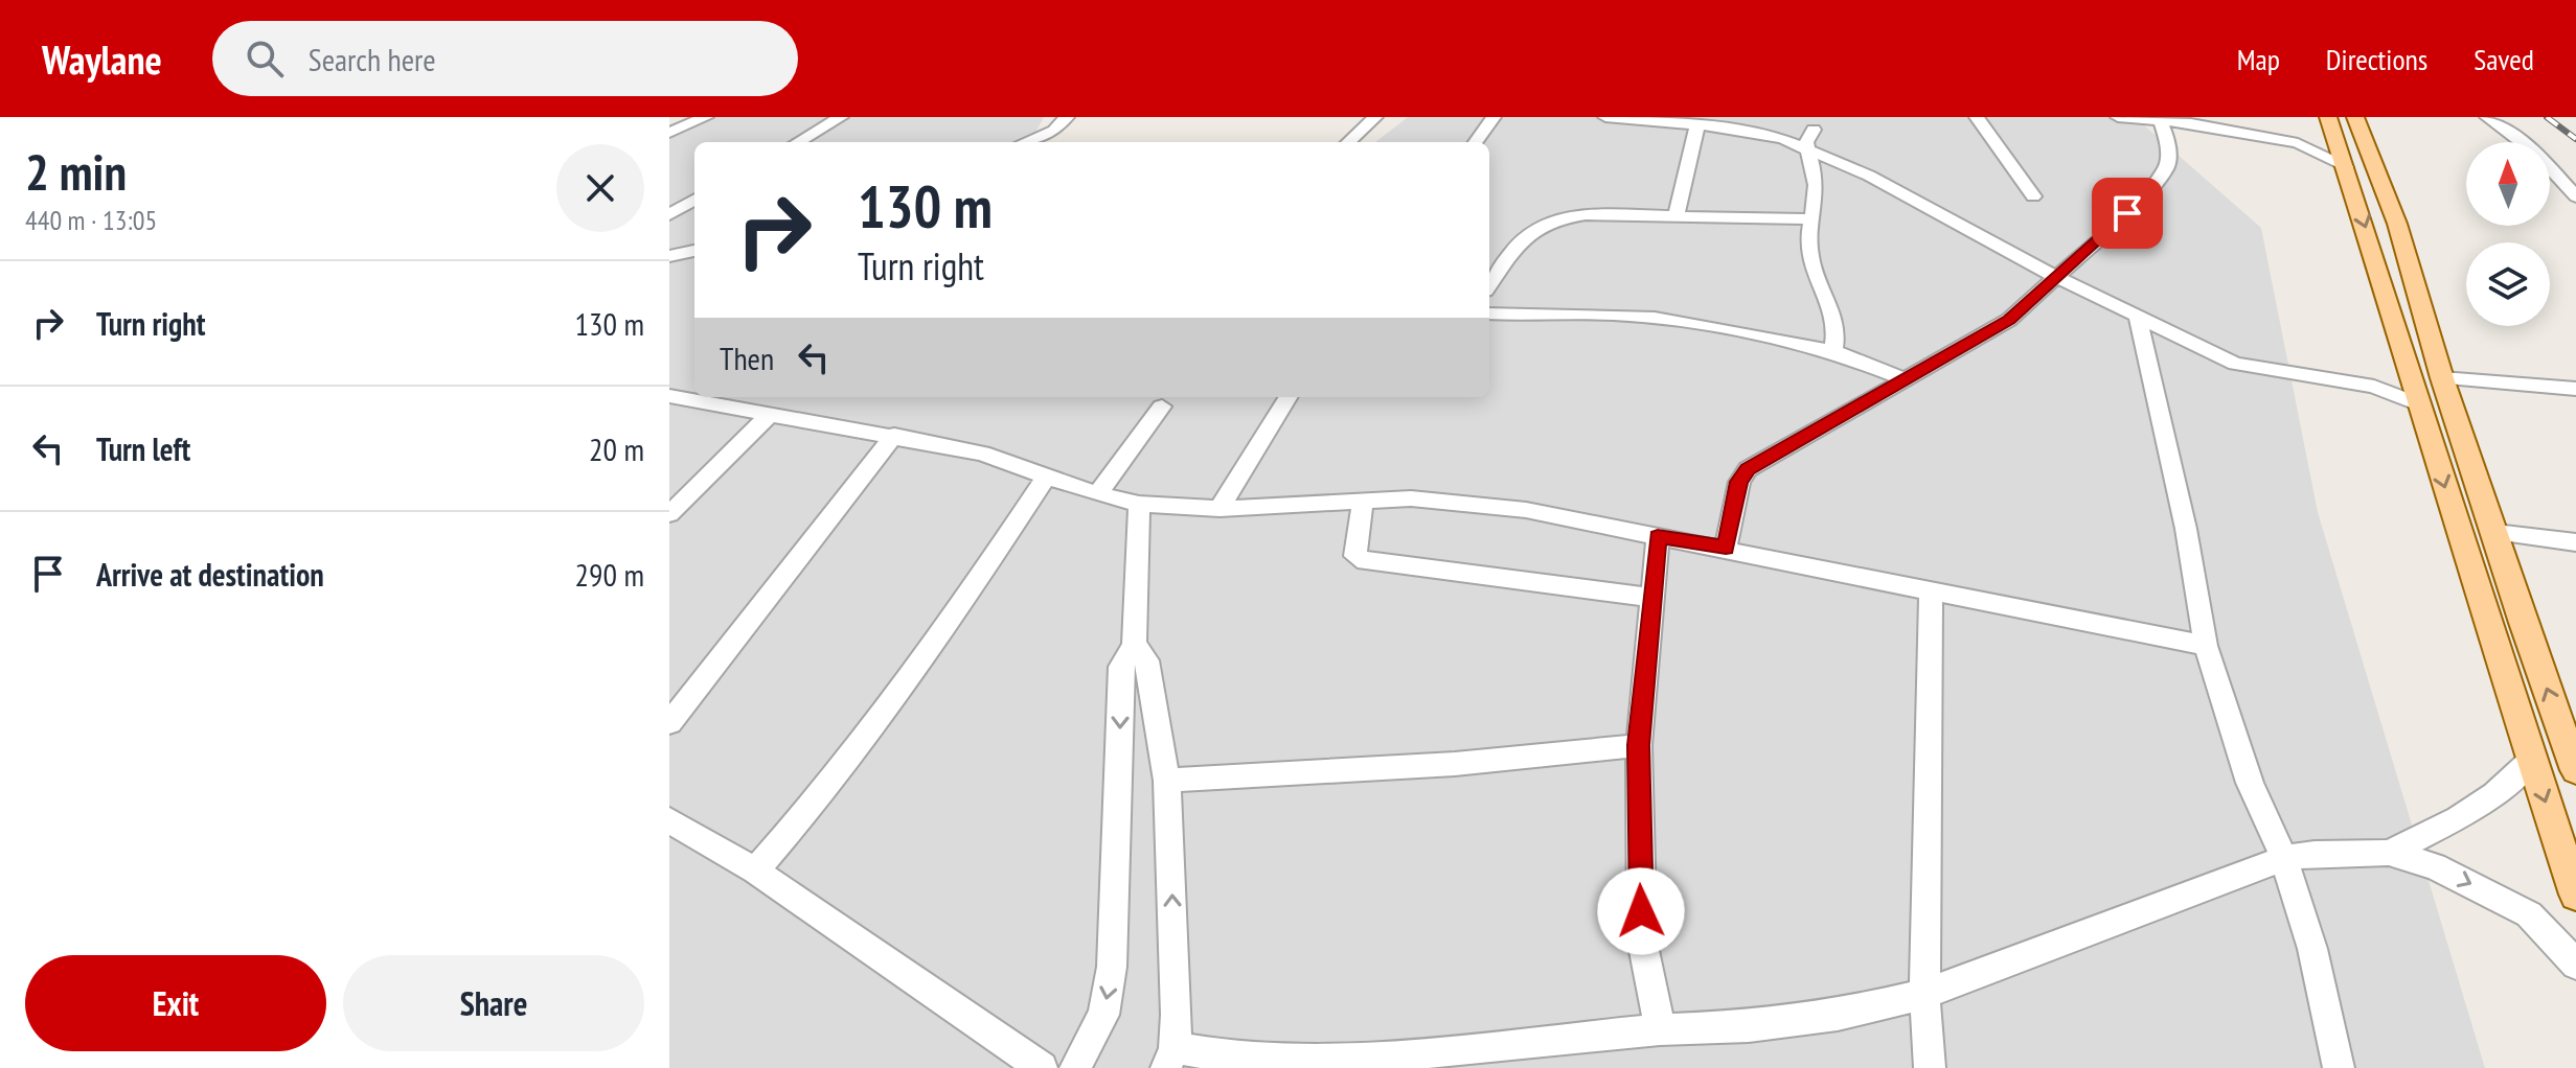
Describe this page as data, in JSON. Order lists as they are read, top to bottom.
{
  "north": "top",
  "page": {
    "header": "Waylane",
    "search": "Search here",
    "nav": ["Map", "Directions", "Saved"],
    "heading": ["2 min", "440 m · 13:05"],
    "turn": ["130 m", "Turn right"],
    "list": [
      {
        "name": "Turn right",
        "value": "130 m"
      },
      {
        "name": "Turn left",
        "value": "20 m"
      },
      {
        "name": "Arrive at destination",
        "value": "290 m"
      }
    ],
    "then": "Then",
    "buttons": ["Exit", "Share"]
  }
}
